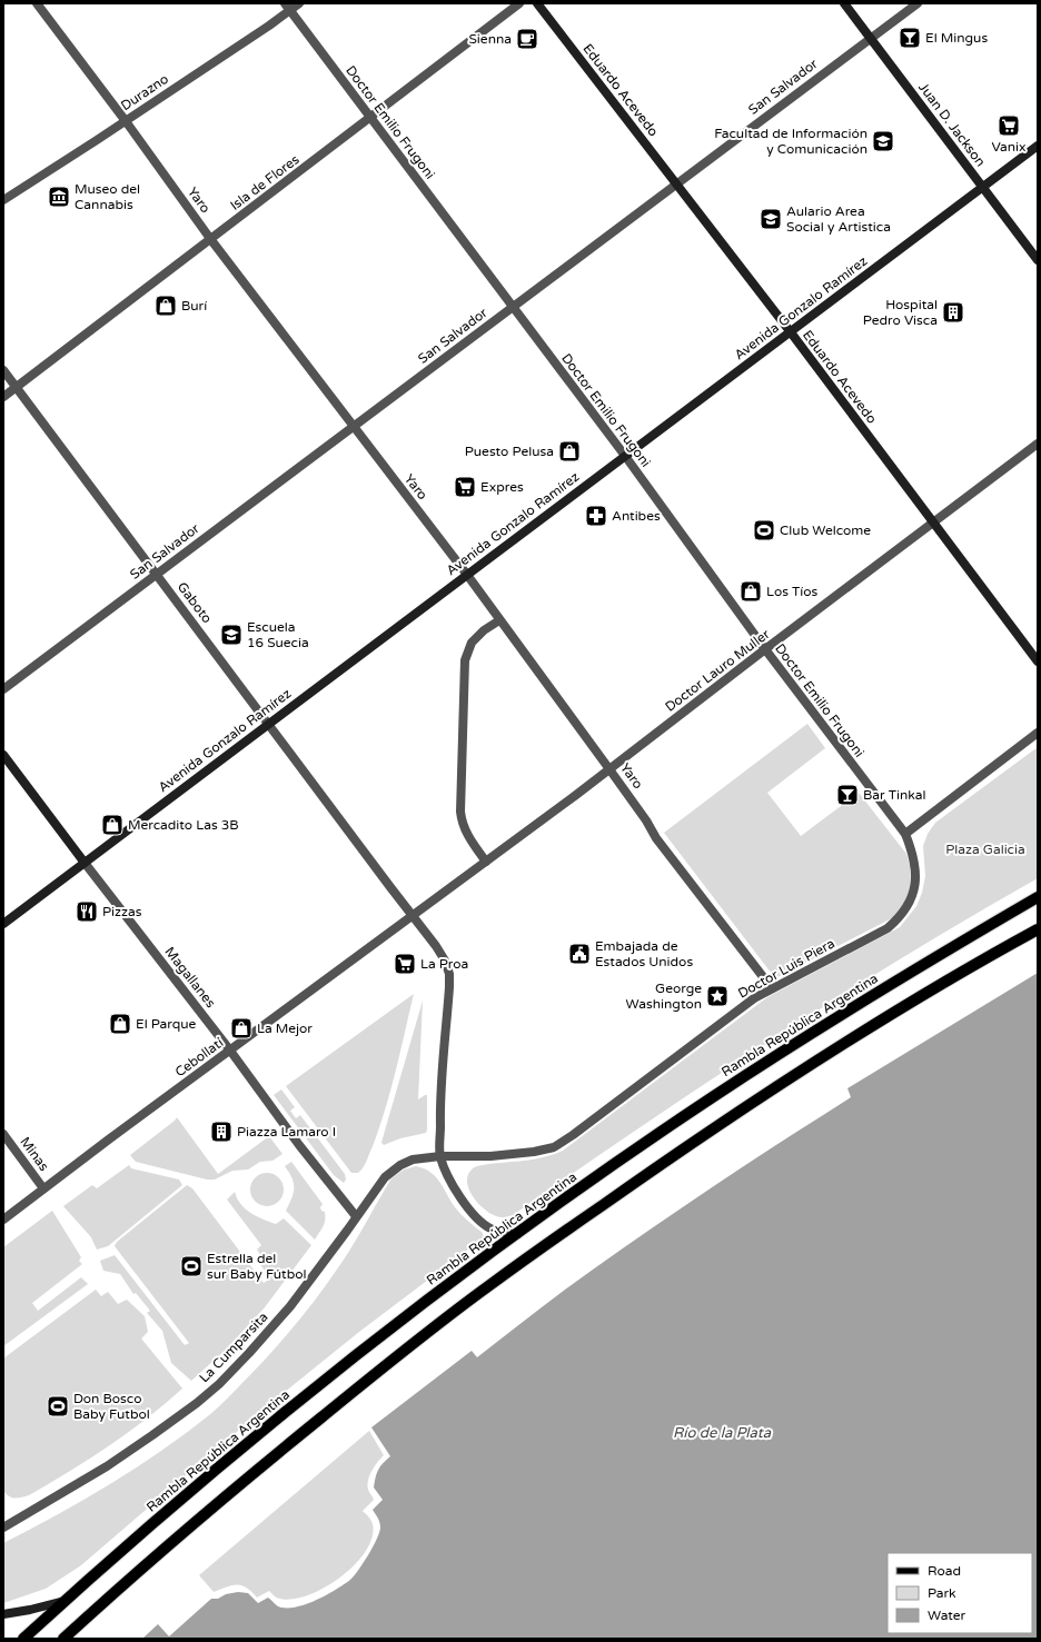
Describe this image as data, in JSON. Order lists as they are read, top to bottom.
{
  "streets": {
    "main road": ["Rambla República Argentina"],
    "street": [
      "San Salvador",
      "Eduardo Acevedo",
      "Durazno",
      "Doctor Emilio Frugoni",
      "Juan D. Jackson",
      "Isla de Flores",
      "Yaro",
      "Avenida Gonzalo Ramírez",
      "Gaboto",
      "Doctor Lauro Muller",
      "Doctor Luis Piera",
      "Magallanes",
      "Cebollatí",
      "Minas",
      "La Cumparsita"
    ]
  },
  "crossings": [
    ["San Salvador", "Eduardo Acevedo"],
    ["San Salvador", "Doctor Emilio Frugoni"],
    ["San Salvador", "Juan D. Jackson"],
    ["San Salvador", "Yaro"],
    ["San Salvador", "Gaboto"],
    ["Eduardo Acevedo", "Avenida Gonzalo Ramírez"],
    ["Eduardo Acevedo", "Doctor Lauro Muller"],
    ["Durazno", "Doctor Emilio Frugoni"],
    ["Durazno", "Yaro"],
    ["Doctor Emilio Frugoni", "Isla de Flores"],
    ["Doctor Emilio Frugoni", "Avenida Gonzalo Ramírez"],
    ["Doctor Emilio Frugoni", "Doctor Lauro Muller"],
    ["Doctor Emilio Frugoni", "Doctor Luis Piera"],
    ["Juan D. Jackson", "Avenida Gonzalo Ramírez"],
    ["Isla de Flores", "Yaro"],
    ["Isla de Flores", "Gaboto"],
    ["Yaro", "Avenida Gonzalo Ramírez"],
    ["Yaro", "Doctor Lauro Muller"],
    ["Yaro", "Doctor Luis Piera"],
    ["Avenida Gonzalo Ramírez", "Gaboto"],
    ["Avenida Gonzalo Ramírez", "Magallanes"],
    ["Gaboto", "Doctor Lauro Muller"],
    ["Gaboto", "Doctor Luis Piera"],
    ["Gaboto", "Cebollatí"],
    ["Gaboto", "La Cumparsita"],
    ["Doctor Lauro Muller", "Cebollatí"],
    ["Doctor Luis Piera", "La Cumparsita"],
    ["Magallanes", "Cebollatí"],
    ["Magallanes", "La Cumparsita"],
    ["Cebollatí", "Minas"]
  ],
  "water": ["Río de la Plata"],
  "parks": ["Plaza Galicia"],
  "places": {
    "bar": ["El Mingus", "Bar Tinkal"],
    "cafe": ["Sienna"],
    "supermarket": ["Vanix", "Expres", "La Proa"],
    "school or university": ["Facultad de Información y Comunicación", "Aulario Area Social y Artistica", "Escuela 16 Suecia"],
    "museum": ["Museo del Cannabis"],
    "shop": [
      "Burí",
      "Puesto Pelusa",
      "Los Tíos",
      "Mercadito Las 3B",
      "El Parque",
      "La Mejor"
    ],
    "building": ["Hospital Pedro Visca", "Piazza Lamaro I"],
    "pharmacy": ["Antibes"],
    "sports": ["Club Welcome", "Estrella del sur Baby Fútbol", "Don Bosco Baby Futbol"],
    "restaurant": ["Pizzas"],
    "public building": ["Embajada de Estados Unidos"],
    "place": ["George Washington"]
  },
  "legend": ["Road", "Park", "Water"]
}
